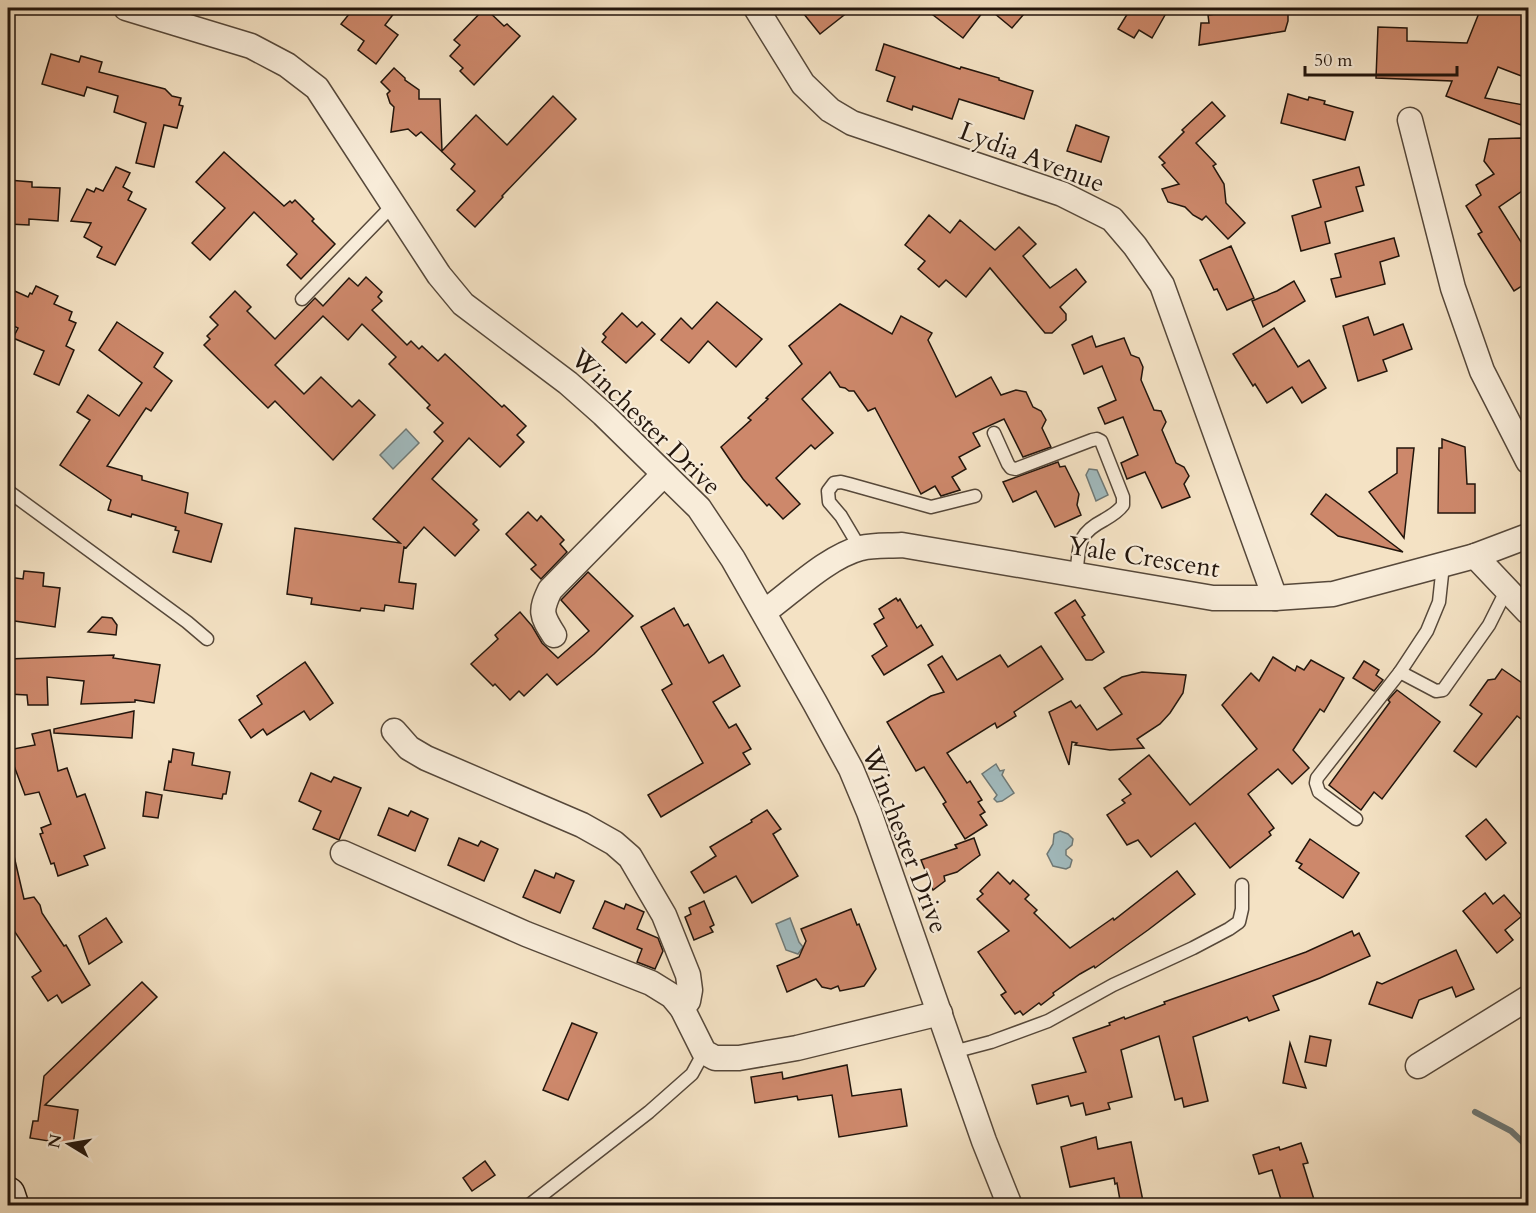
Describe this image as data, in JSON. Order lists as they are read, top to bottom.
{
  "streets": {
    "street": ["Lydia Avenue", "Winchester Drive", "Yale Crescent"]
  },
  "crossings": [
    ["Lydia Avenue", "Yale Crescent"],
    ["Winchester Drive", "Yale Crescent"]
  ],
  "scale_bar": "50 m",
  "north": "left"
}
